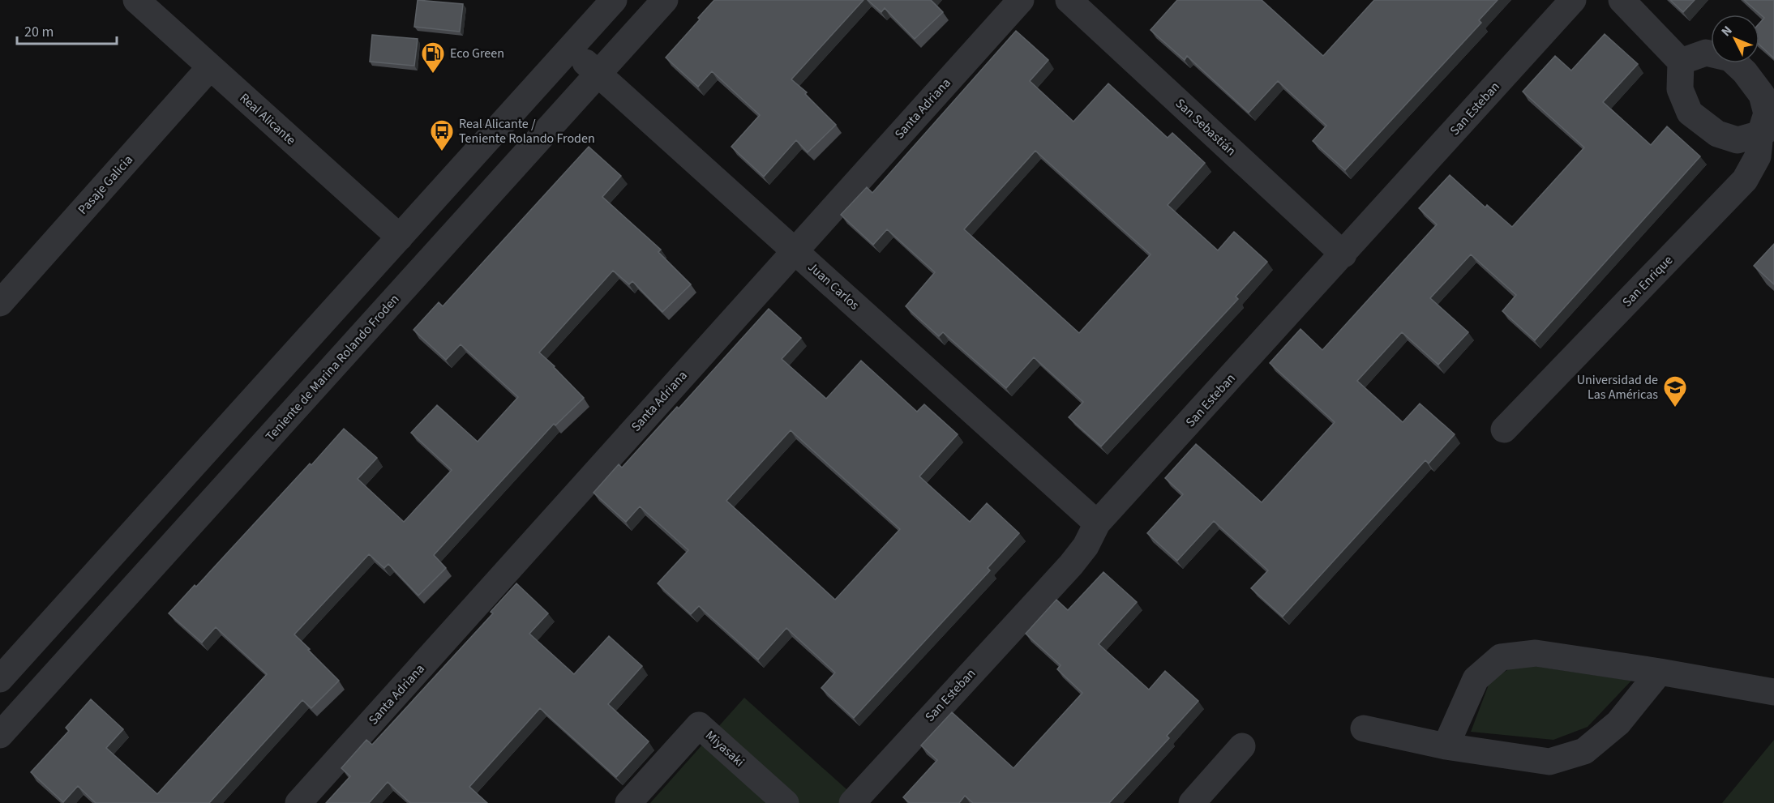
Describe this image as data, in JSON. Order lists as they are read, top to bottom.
{
  "streets": {
    "street": [
      "Santa Adriana",
      "San Esteban",
      "Real Alicante",
      "San Sebastián",
      "Pasaje Galicia",
      "San Enrique",
      "Juan Carlos",
      "Teniente de Marina Rolando Froden",
      "Miyasaki"
    ]
  },
  "crossings": [
    ["Santa Adriana", "Juan Carlos"],
    ["San Esteban", "San Sebastián"],
    ["San Esteban", "Juan Carlos"],
    ["Real Alicante", "Pasaje Galicia"],
    ["Juan Carlos", "Teniente de Marina Rolando Froden"]
  ],
  "places": {
    "fuel station": ["Eco Green"],
    "bus stop": ["Real Alicante / Teniente Rolando Froden"],
    "school or university": ["Universidad de Las Américas"]
  },
  "scale_bar": "20 m",
  "north": "top left"
}
